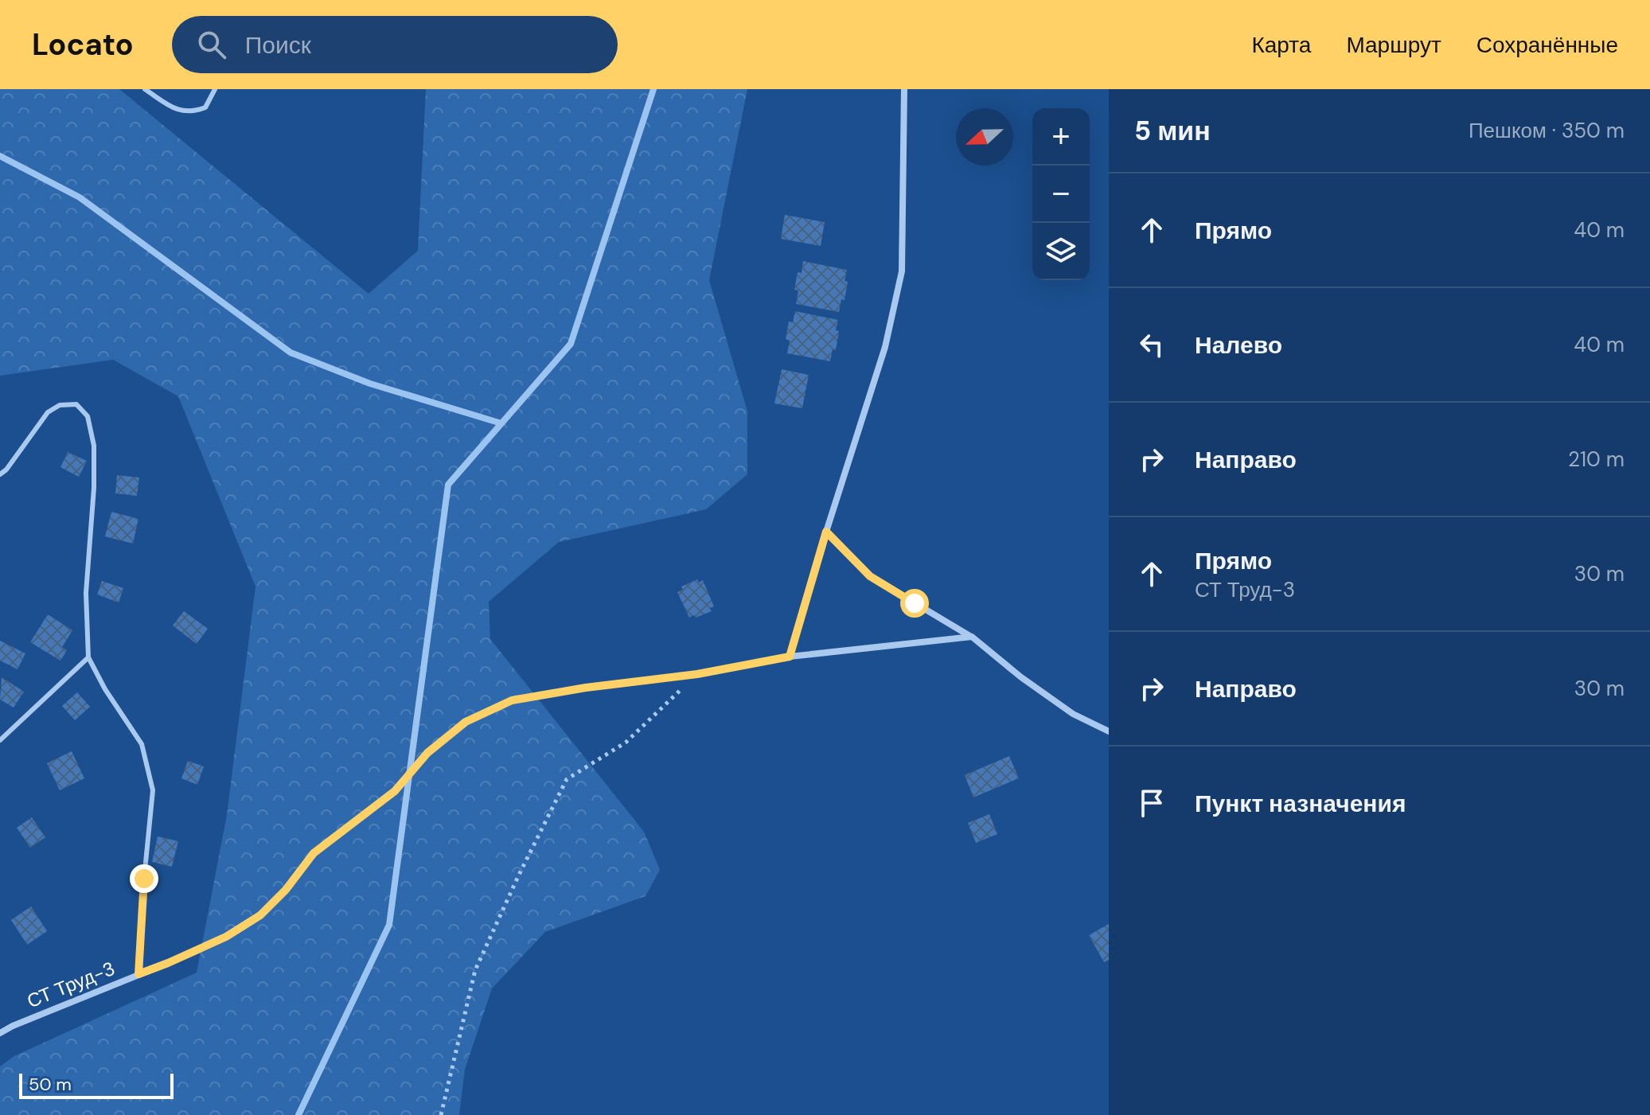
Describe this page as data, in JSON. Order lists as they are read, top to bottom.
{
  "streets": {
    "street": ["СТ Труд-3"]
  },
  "scale_bar": "50 m",
  "north": "left",
  "page": {
    "header": "Locato",
    "search": "Поиск",
    "nav": ["Карта", "Маршрут", "Сохранённые"],
    "heading": ["5 мин", "Пешком · 350 m"],
    "map_buttons": ["+", "−"],
    "list": [
      ["Прямо", "40 m"],
      ["Налево", "40 m"],
      ["Направо", "210 m"],
      ["Прямо", "СТ Труд-3", "30 m"],
      ["Направо", "30 m"],
      "Пункт назначения"
    ],
    "scale": "50 m"
  }
}
